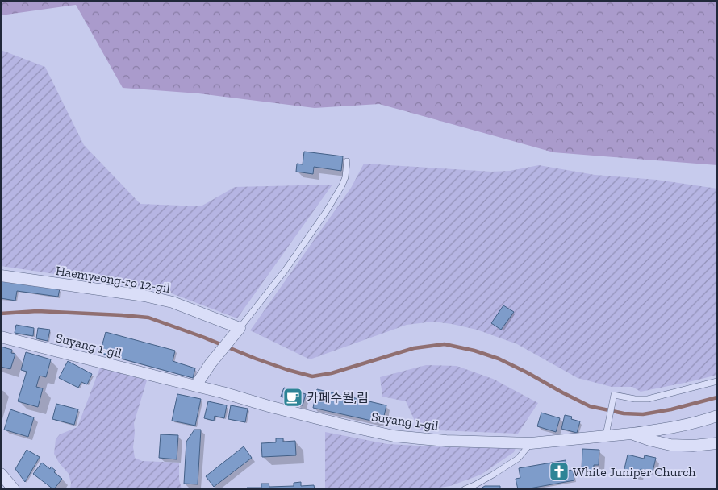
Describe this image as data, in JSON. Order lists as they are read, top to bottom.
{
  "streets": {
    "street": ["Haemyeong-ro 12-gil", "Suyang 1-gil"]
  },
  "places": {
    "cafe": ["카페수월,림"],
    "church": ["White Juniper Church"]
  }
}
